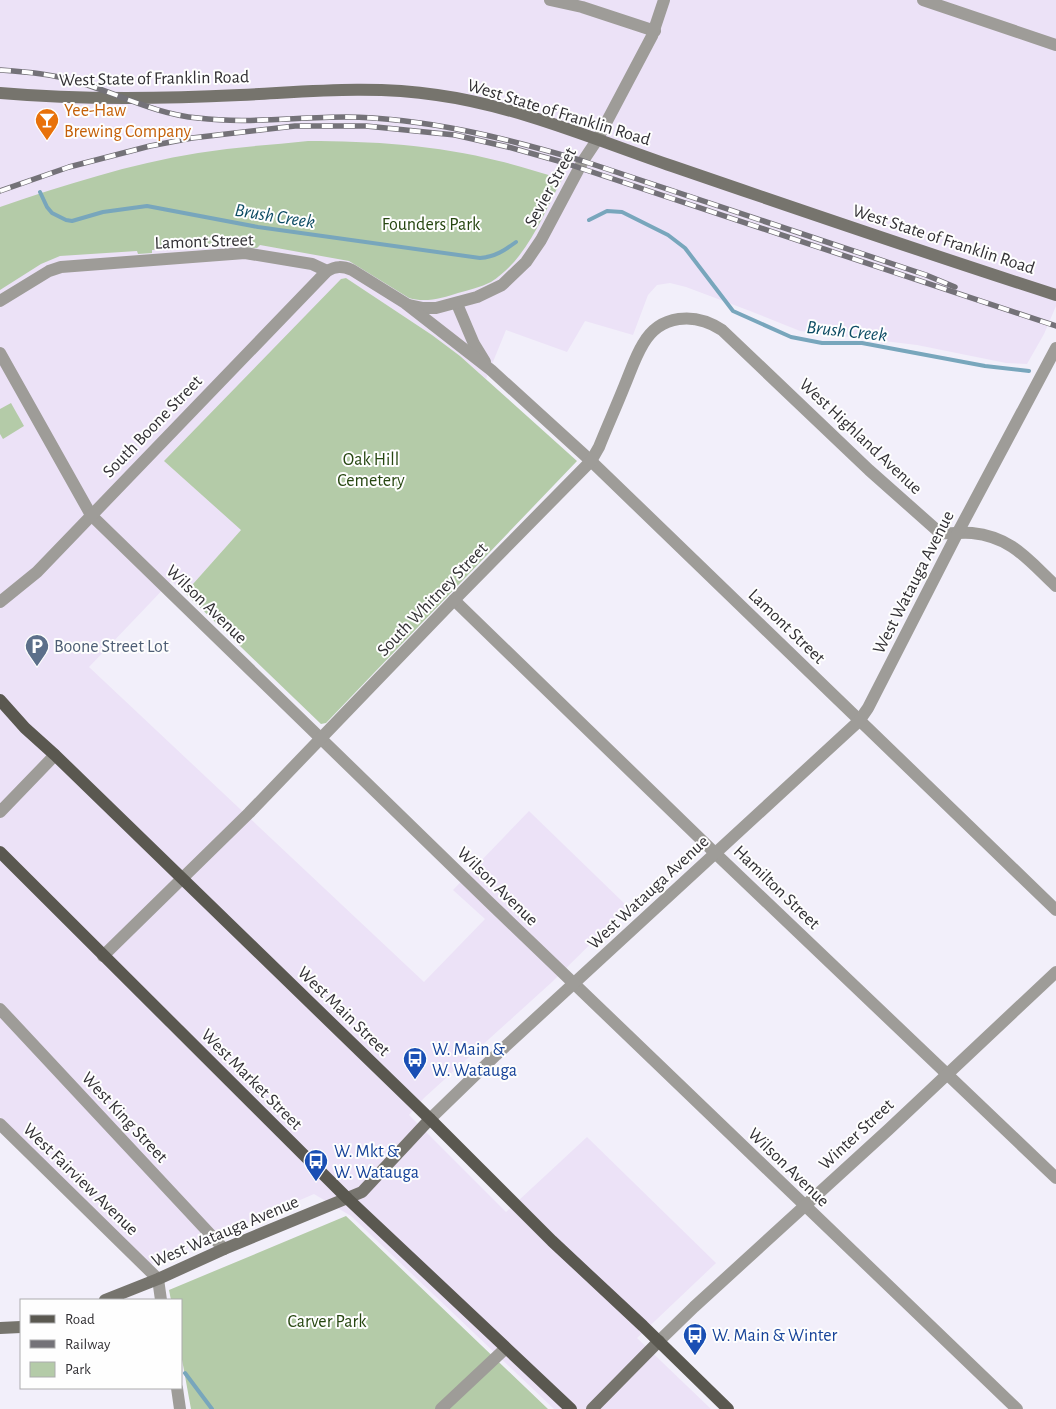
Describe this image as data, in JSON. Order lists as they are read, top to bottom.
{
  "streets": {
    "main road": [
      "West State of Franklin Road",
      "West Watauga Avenue",
      "West Main Street",
      "West Market Street"
    ],
    "street": [
      "Sevier Street",
      "Lamont Street",
      "South Boone Street",
      "West Highland Avenue",
      "South Whitney Street",
      "Wilson Avenue",
      "Hamilton Street",
      "West King Street",
      "Winter Street",
      "West Fairview Avenue"
    ]
  },
  "crossings": [
    ["West State of Franklin Road", "Sevier Street"],
    ["Sevier Street", "Lamont Street"],
    ["Lamont Street", "South Boone Street"],
    ["Lamont Street", "West Watauga Avenue"],
    ["Lamont Street", "South Whitney Street"],
    ["South Boone Street", "Wilson Avenue"],
    ["West Highland Avenue", "West Watauga Avenue"],
    ["West Highland Avenue", "South Whitney Street"],
    ["West Watauga Avenue", "Wilson Avenue"],
    ["West Watauga Avenue", "Hamilton Street"],
    ["West Watauga Avenue", "West Main Street"],
    ["West Watauga Avenue", "West Market Street"],
    ["West Watauga Avenue", "West King Street"],
    ["West Watauga Avenue", "West Fairview Avenue"],
    ["South Whitney Street", "Wilson Avenue"],
    ["South Whitney Street", "Hamilton Street"],
    ["South Whitney Street", "West Main Street"],
    ["South Whitney Street", "West Market Street"],
    ["Wilson Avenue", "Winter Street"],
    ["Hamilton Street", "Winter Street"],
    ["West Main Street", "Winter Street"]
  ],
  "water": ["Brush Creek"],
  "parks": ["Founders Park", "Oak Hill Cemetery", "Carver Park"],
  "places": {
    "bar": ["Yee-Haw Brewing Company"],
    "parking": ["Boone Street Lot"],
    "bus stop": ["W. Main & W. Watauga", "W. Mkt & W. Watauga", "W. Main & Winter"]
  },
  "legend": ["Road", "Railway", "Park"]
}
